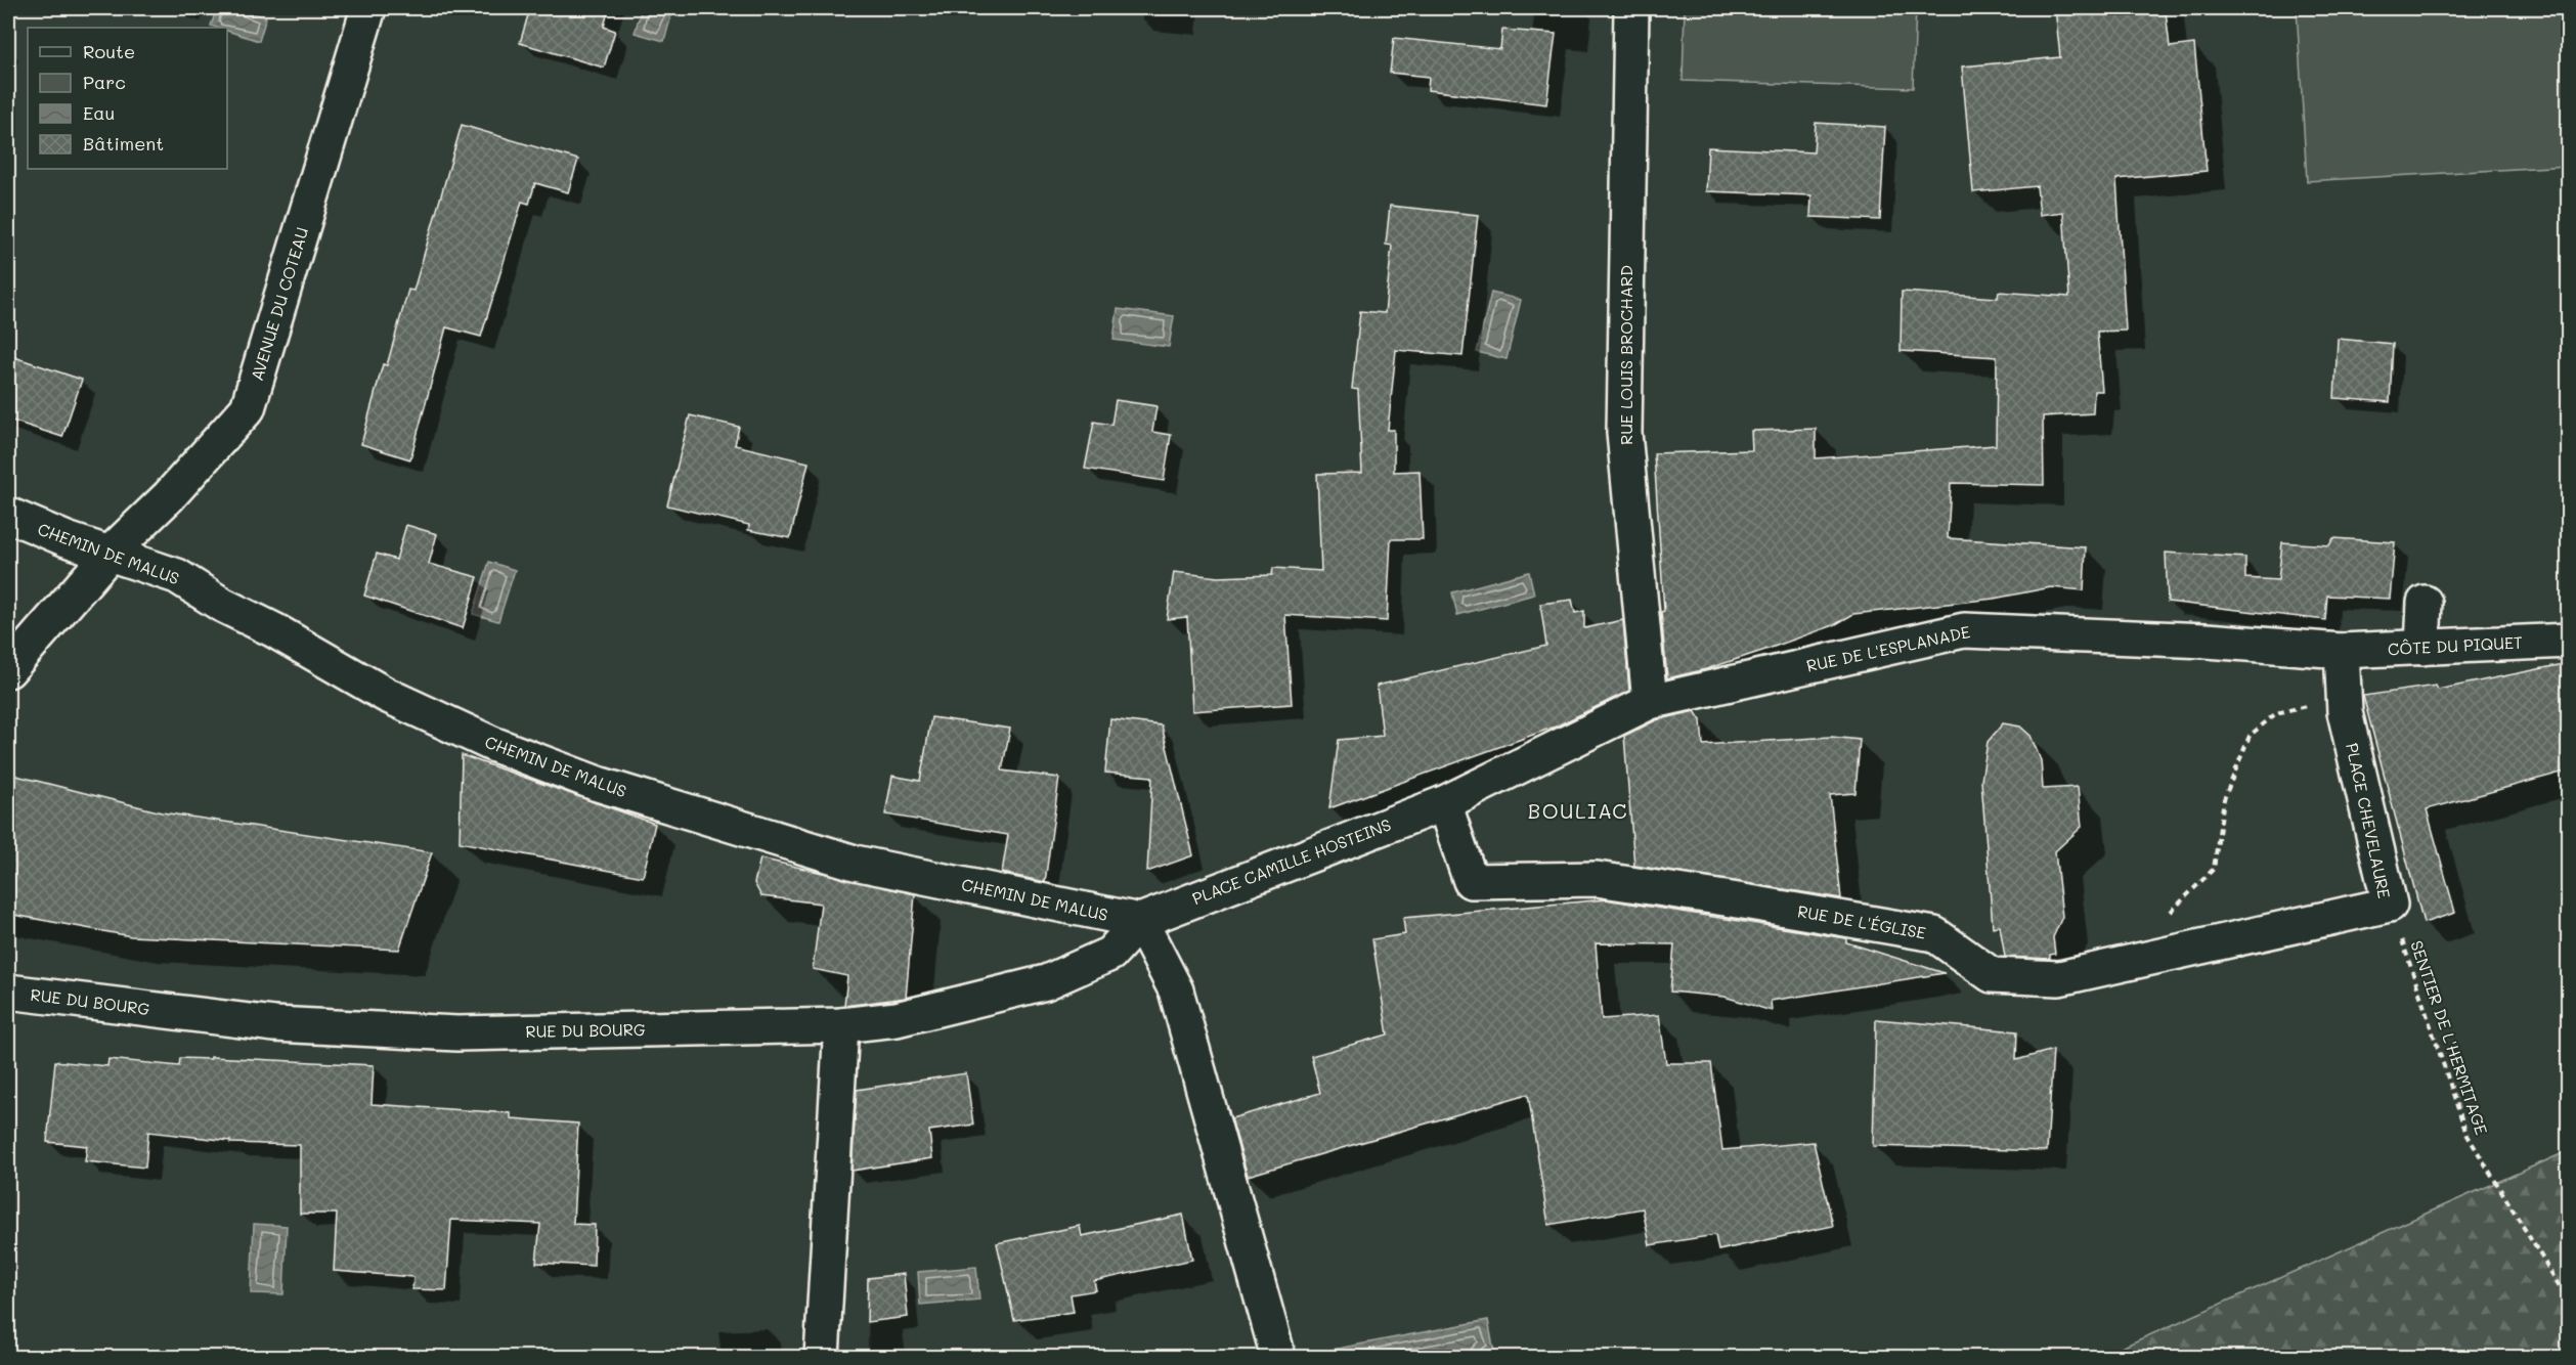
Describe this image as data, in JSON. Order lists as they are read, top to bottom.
{
  "streets": {
    "street": [
      "AVENUE DU COTEAU",
      "RUE LOUIS BROCHARD",
      "CHEMIN DE MALUS",
      "CÔTE DU PIQUET",
      "RUE DE L'ESPLANADE",
      "PLACE CHEVELAURE",
      "PLACE CAMILLE HOSTEINS",
      "RUE DE L'ÉGLISE",
      "RUE DU BOURG"
    ],
    "path": ["SENTIER DE L'HERMITAGE"]
  },
  "crossings": [
    ["AVENUE DU COTEAU", "CHEMIN DE MALUS"],
    ["RUE LOUIS BROCHARD", "RUE DE L'ESPLANADE"],
    ["RUE LOUIS BROCHARD", "PLACE CAMILLE HOSTEINS"],
    ["CHEMIN DE MALUS", "PLACE CAMILLE HOSTEINS"],
    ["CHEMIN DE MALUS", "RUE DU BOURG"],
    ["CÔTE DU PIQUET", "RUE DE L'ESPLANADE"],
    ["CÔTE DU PIQUET", "PLACE CHEVELAURE"],
    ["RUE DE L'ESPLANADE", "PLACE CHEVELAURE"],
    ["RUE DE L'ESPLANADE", "PLACE CAMILLE HOSTEINS"],
    ["PLACE CHEVELAURE", "RUE DE L'ÉGLISE"],
    ["PLACE CHEVELAURE", "SENTIER DE L'HERMITAGE"],
    ["PLACE CAMILLE HOSTEINS", "RUE DE L'ÉGLISE"],
    ["PLACE CAMILLE HOSTEINS", "RUE DU BOURG"]
  ],
  "districts": ["BOULIAC"],
  "legend": [
    "Route",
    "Parc",
    "Eau",
    "Bâtiment"
  ]
}
